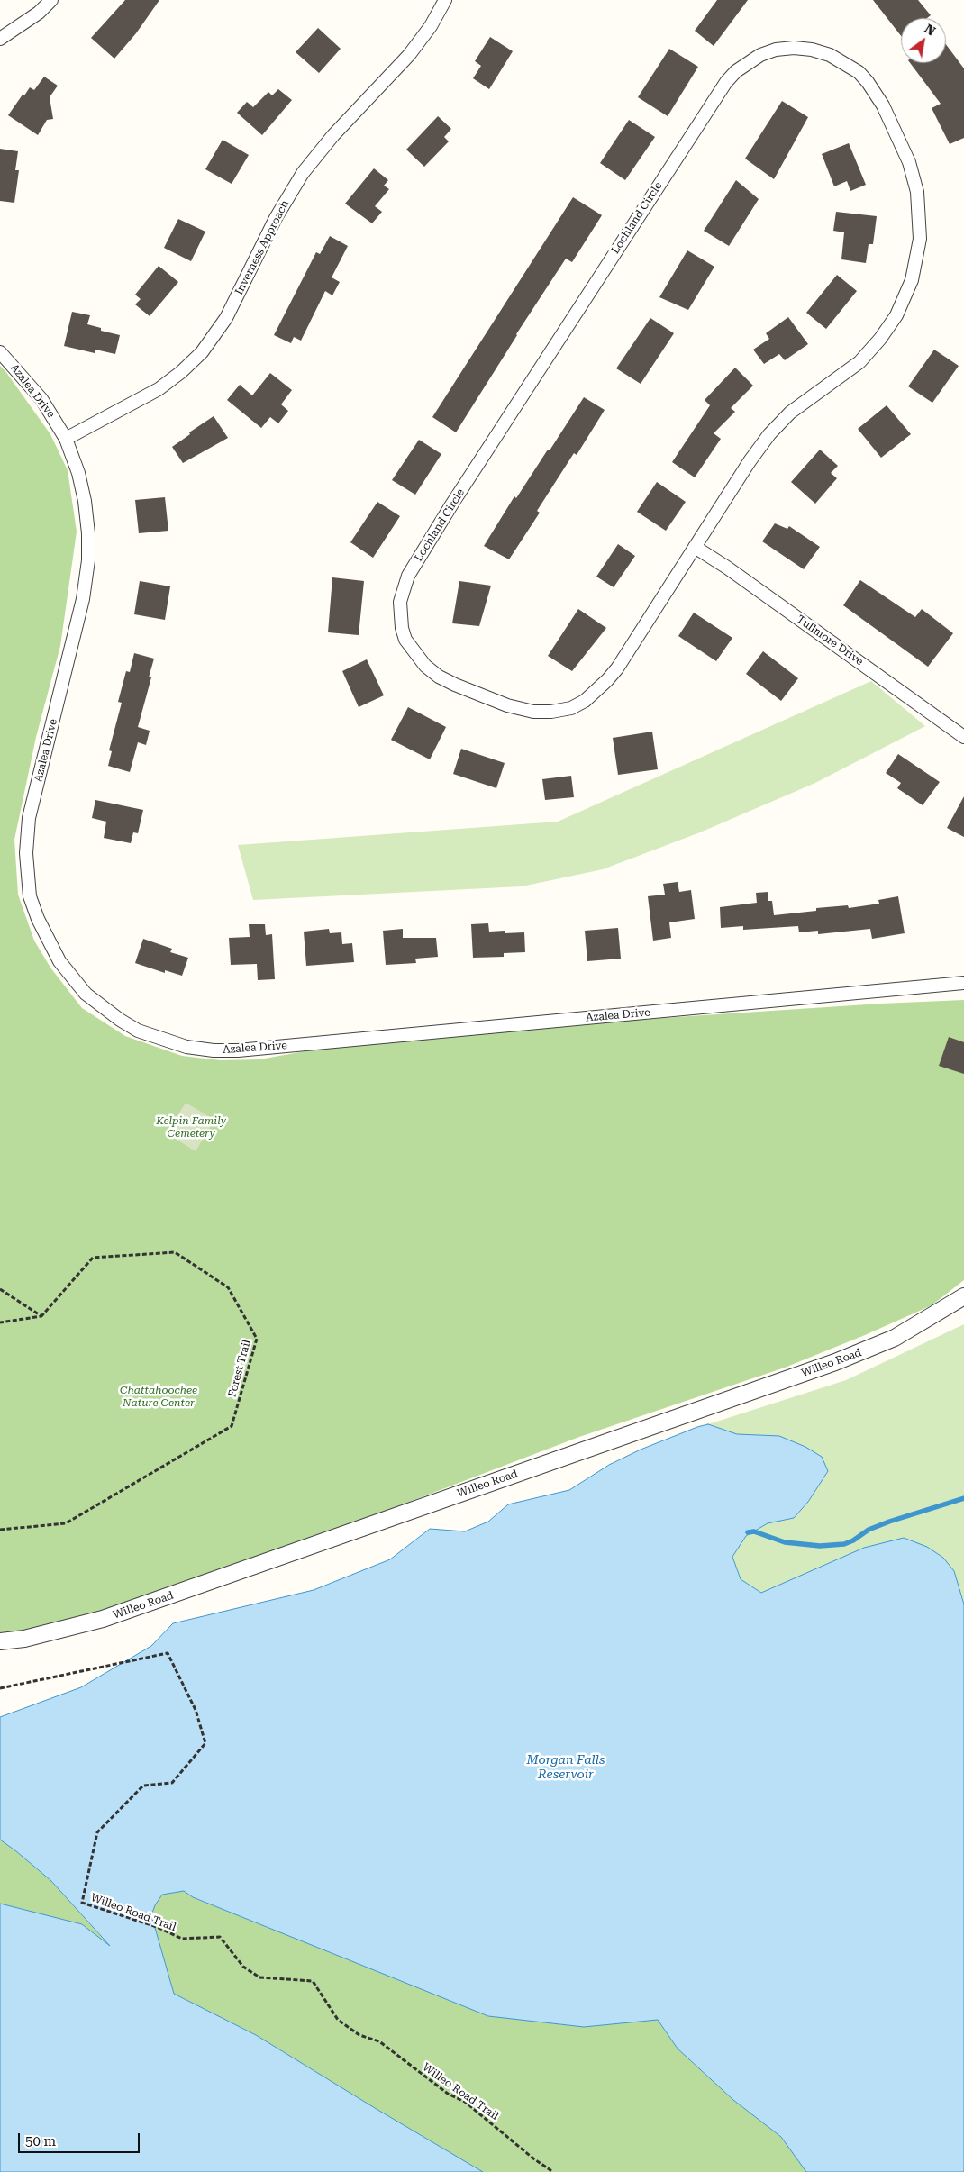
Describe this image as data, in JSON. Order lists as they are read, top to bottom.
{
  "streets": {
    "street": [
      "Lochland Circle",
      "Inverness Approach",
      "Azalea Drive",
      "Tullmore Drive",
      "Willeo Road"
    ],
    "path": ["Forest Trail", "Willeo Road Trail"]
  },
  "crossings": [
    ["Lochland Circle", "Tullmore Drive"],
    ["Inverness Approach", "Azalea Drive"]
  ],
  "water": ["Morgan Falls Reservoir"],
  "parks": ["Kelpin Family Cemetery", "Chattahoochee Nature Center"],
  "scale_bar": "50 m",
  "north": "top right"
}
